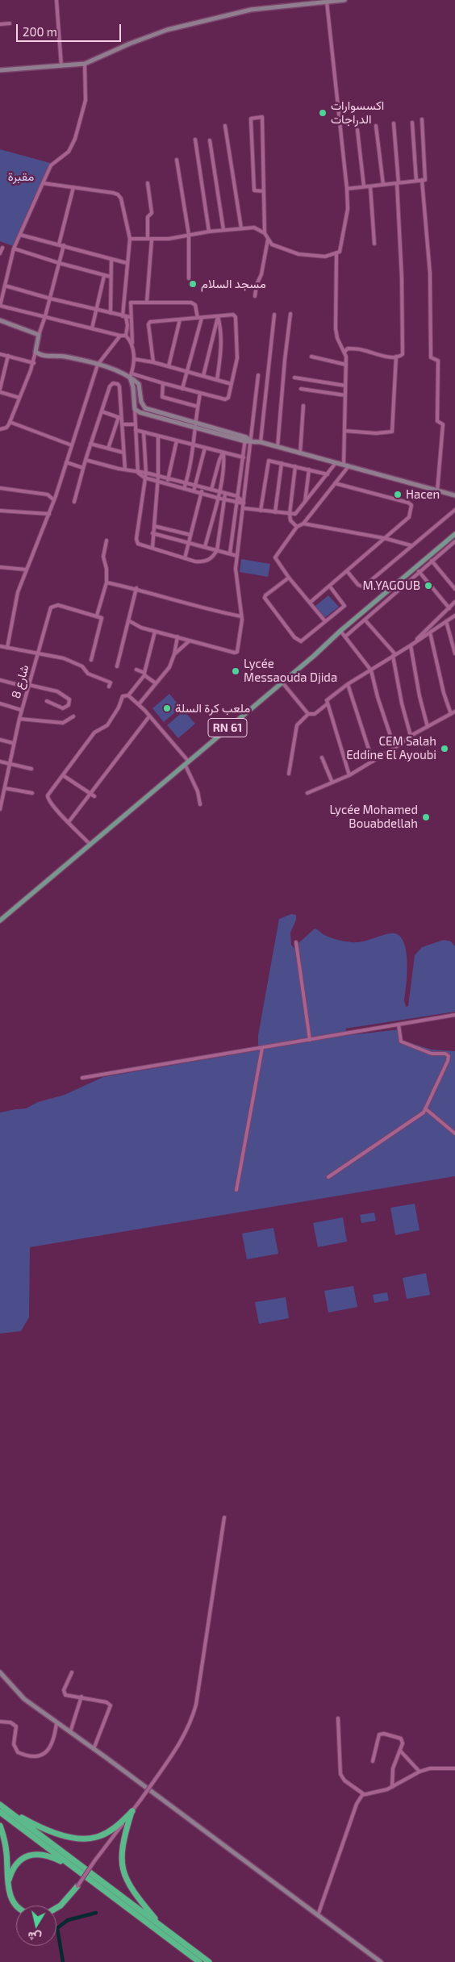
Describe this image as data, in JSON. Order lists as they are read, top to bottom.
{
  "streets": {
    "main road": ["RN 61"],
    "street": ["شارع 8"]
  },
  "parks": ["مقبرة"],
  "places": [
    "اكسسوارات الدراجات",
    "مسجد السلام",
    "Hacen",
    "M.YAGOUB",
    "Lycée Messaouda Djida",
    "ملعب كرة السلة",
    "CEM Salah Eddine El Ayoubi",
    "Lycée Mohamed Bouabdellah"
  ],
  "scale_bar": "200 m",
  "north": "bottom"
}
